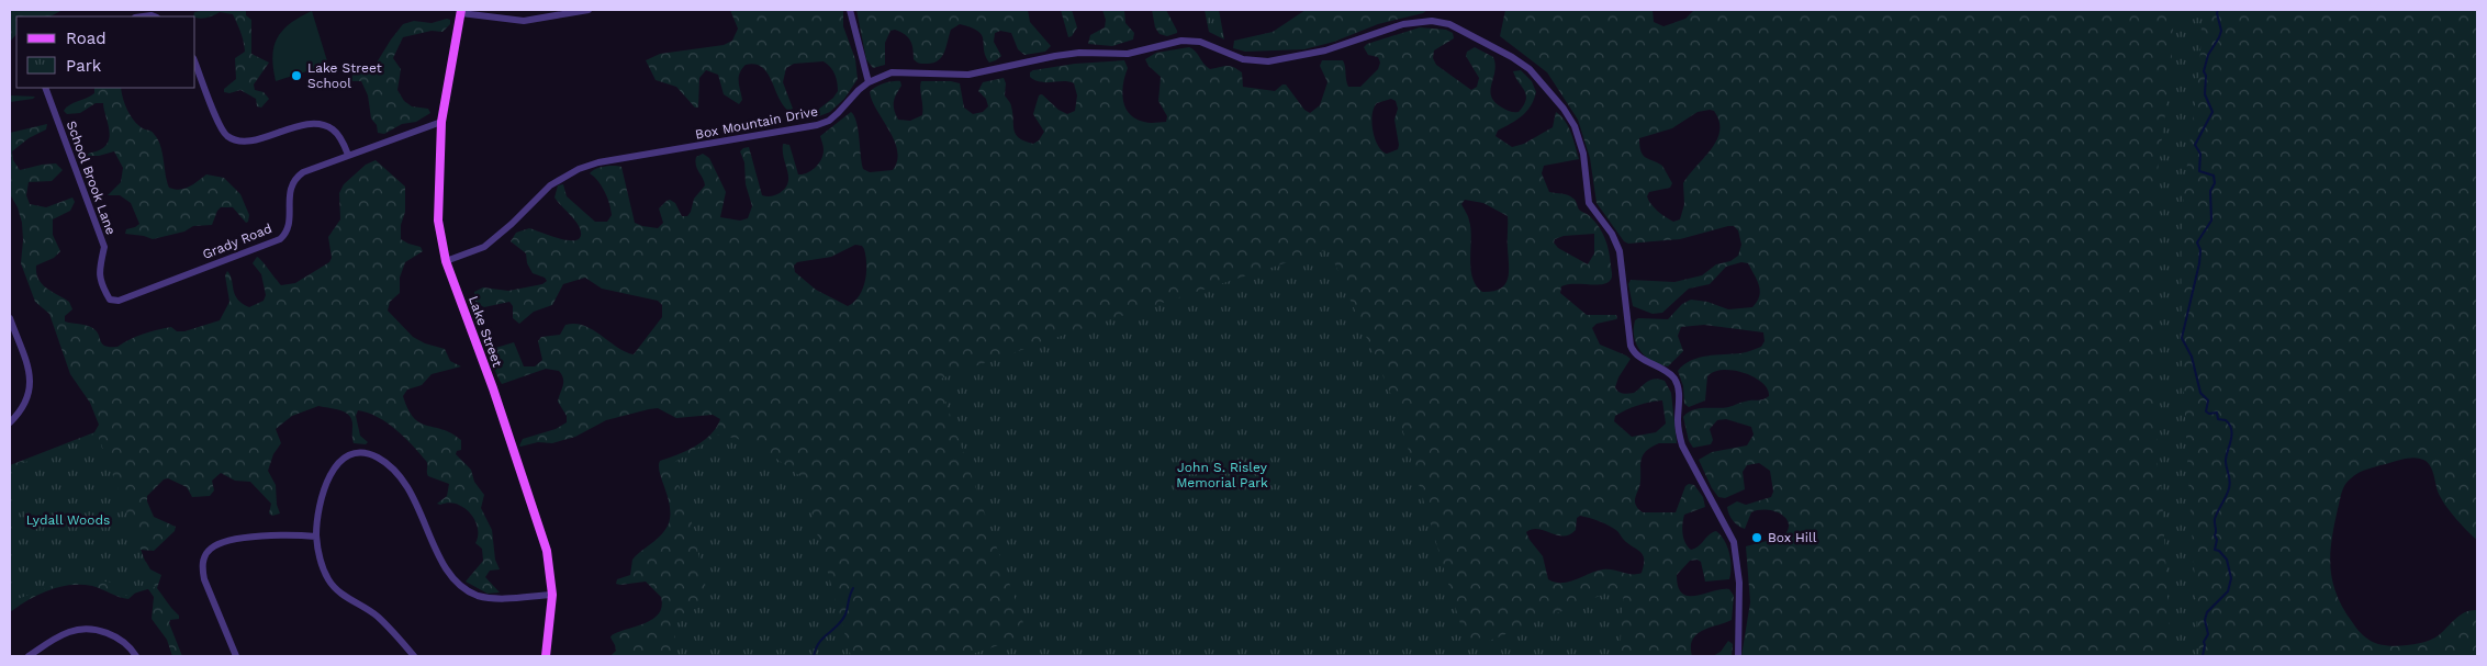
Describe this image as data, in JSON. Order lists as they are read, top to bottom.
{
  "streets": {
    "main road": ["Lake Street"],
    "street": ["Box Mountain Drive", "School Brook Lane", "Grady Road"]
  },
  "crossings": [
    ["Box Mountain Drive", "Lake Street"],
    ["School Brook Lane", "Grady Road"],
    ["Grady Road", "Lake Street"]
  ],
  "parks": ["John S. Risley Memorial Park", "Lydall Woods"],
  "places": ["Lake Street School", "Box Hill"],
  "legend": ["Road", "Park"]
}
